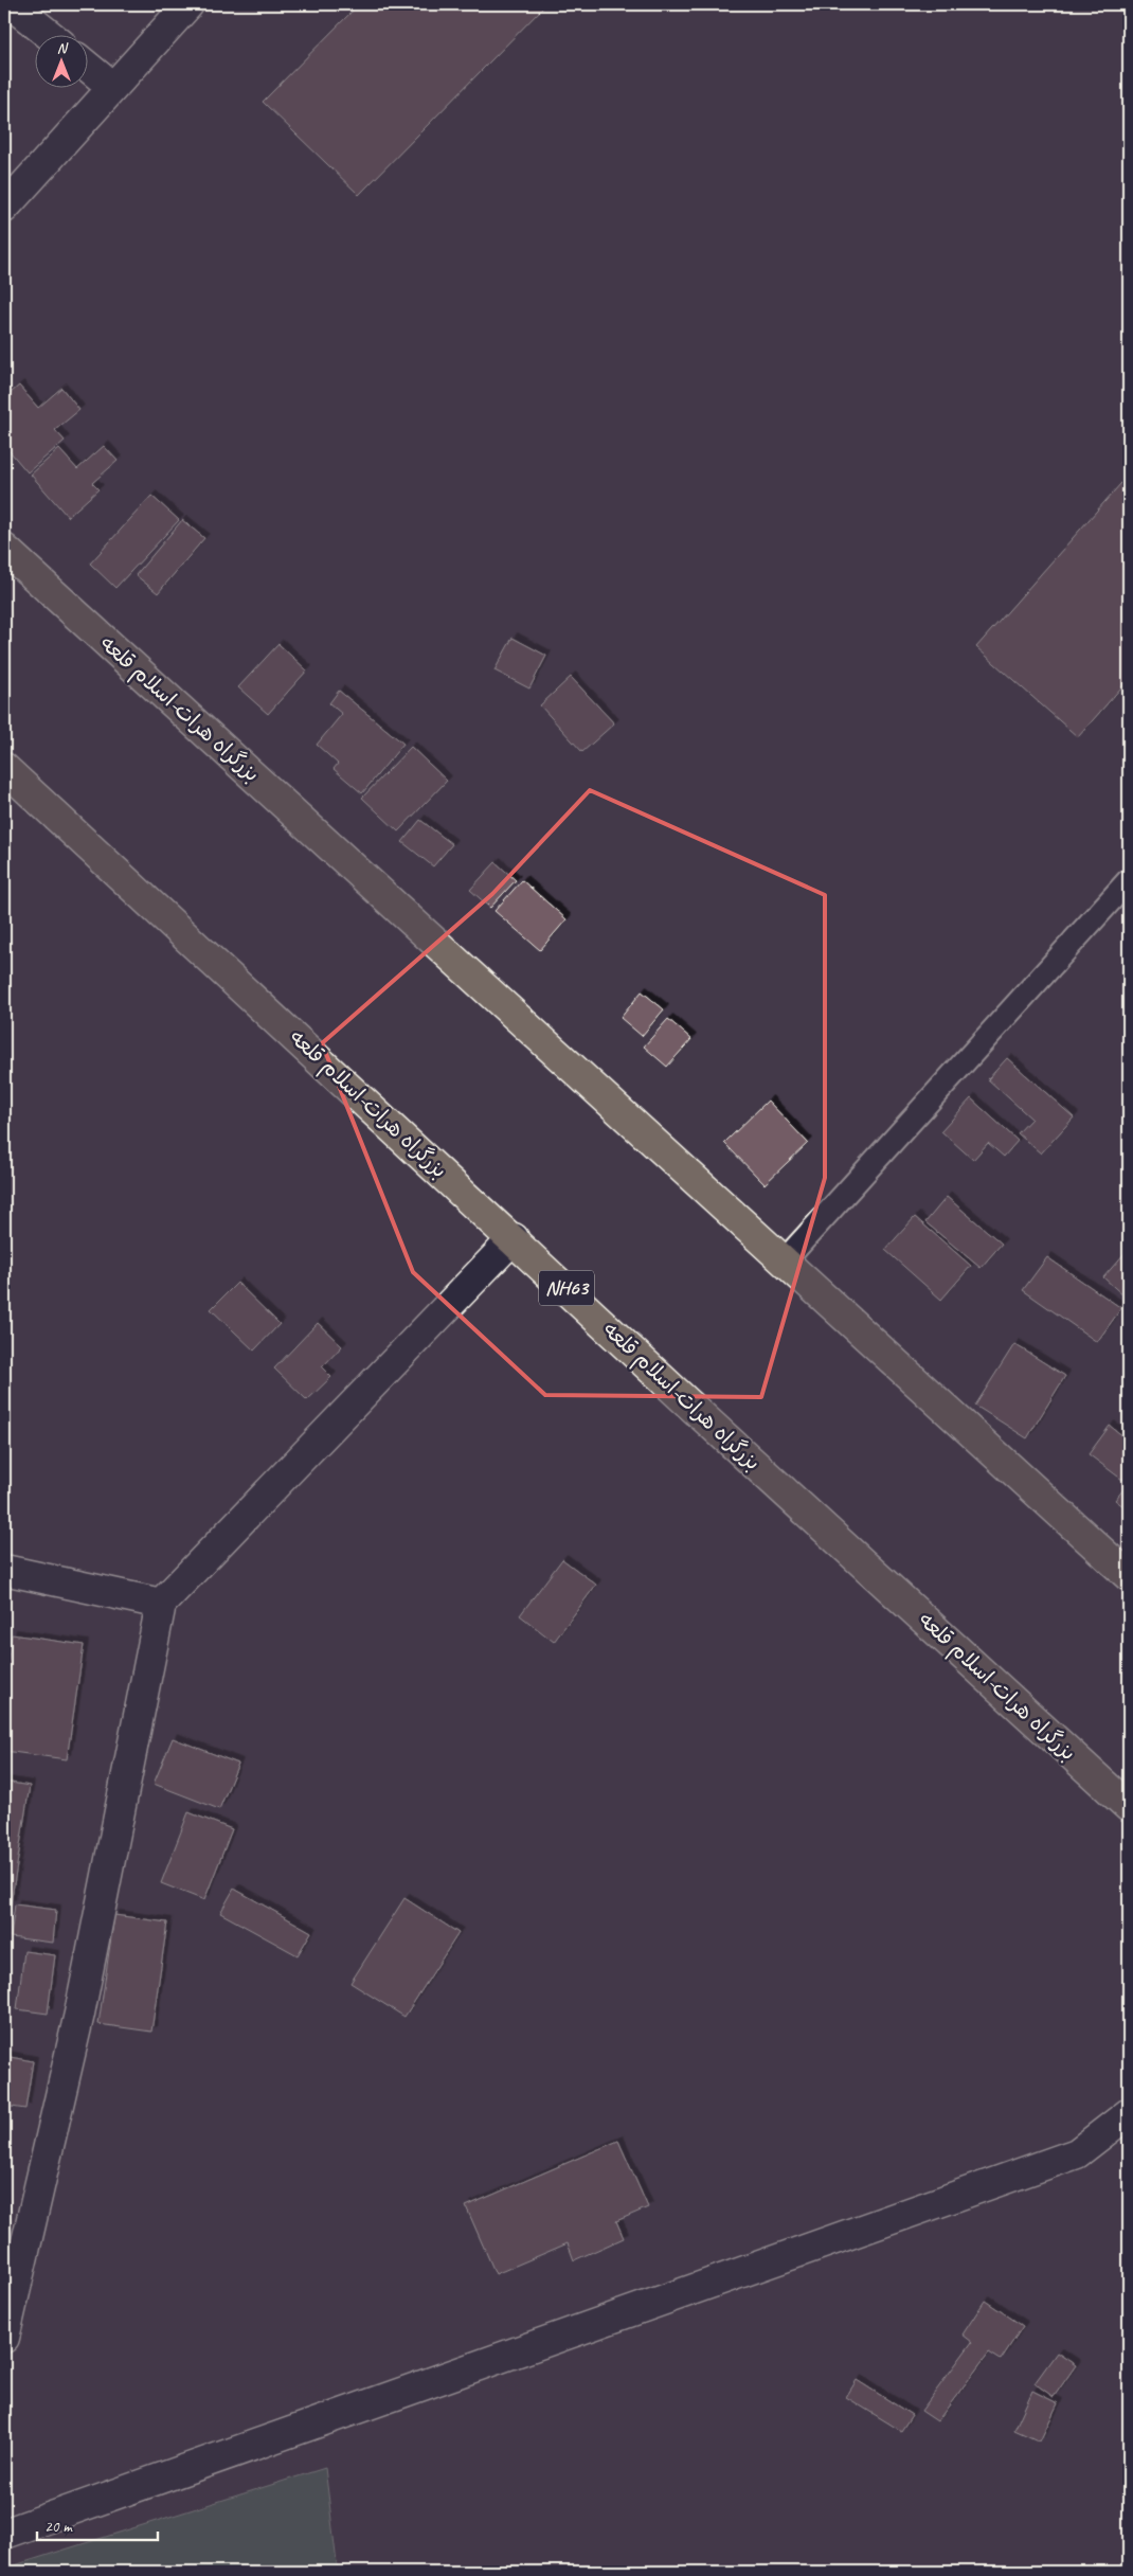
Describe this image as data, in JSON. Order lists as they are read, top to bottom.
{
  "streets": {
    "highway": ["بزرگراه هرات-اسلام قلعه", "NH63"]
  },
  "scale_bar": "20 m",
  "north": "top"
}
